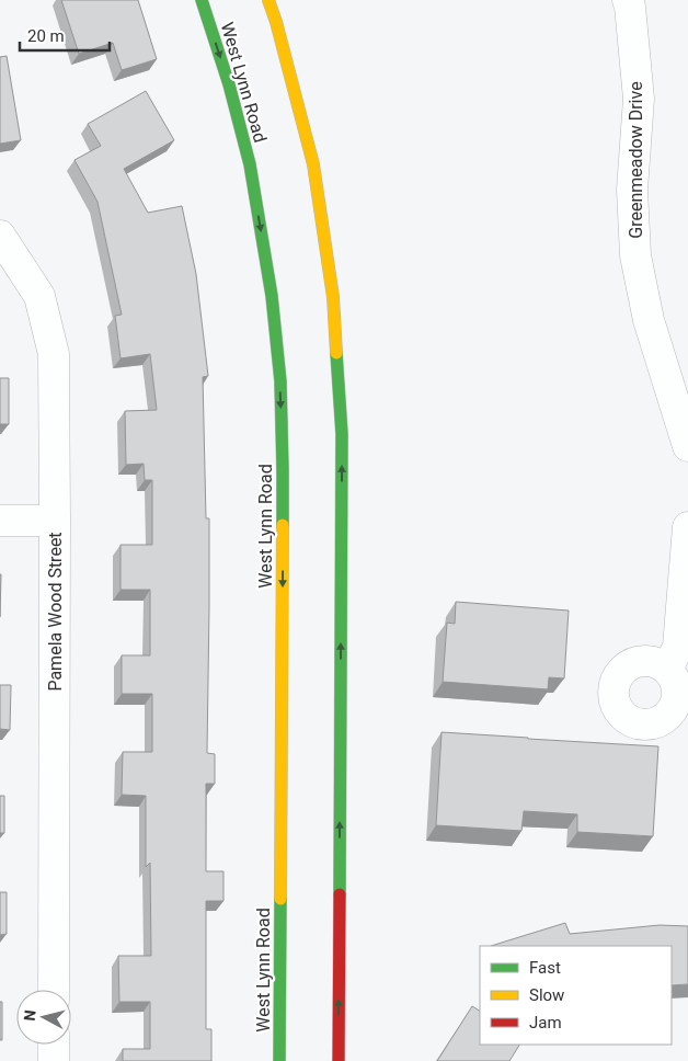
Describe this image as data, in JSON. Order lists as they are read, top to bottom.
{
  "streets": {
    "main road": ["West Lynn Road"],
    "street": ["Greenmeadow Drive", "Pamela Wood Street"]
  },
  "legend": ["Fast", "Slow", "Jam"],
  "scale_bar": "20 m",
  "north": "left"
}
